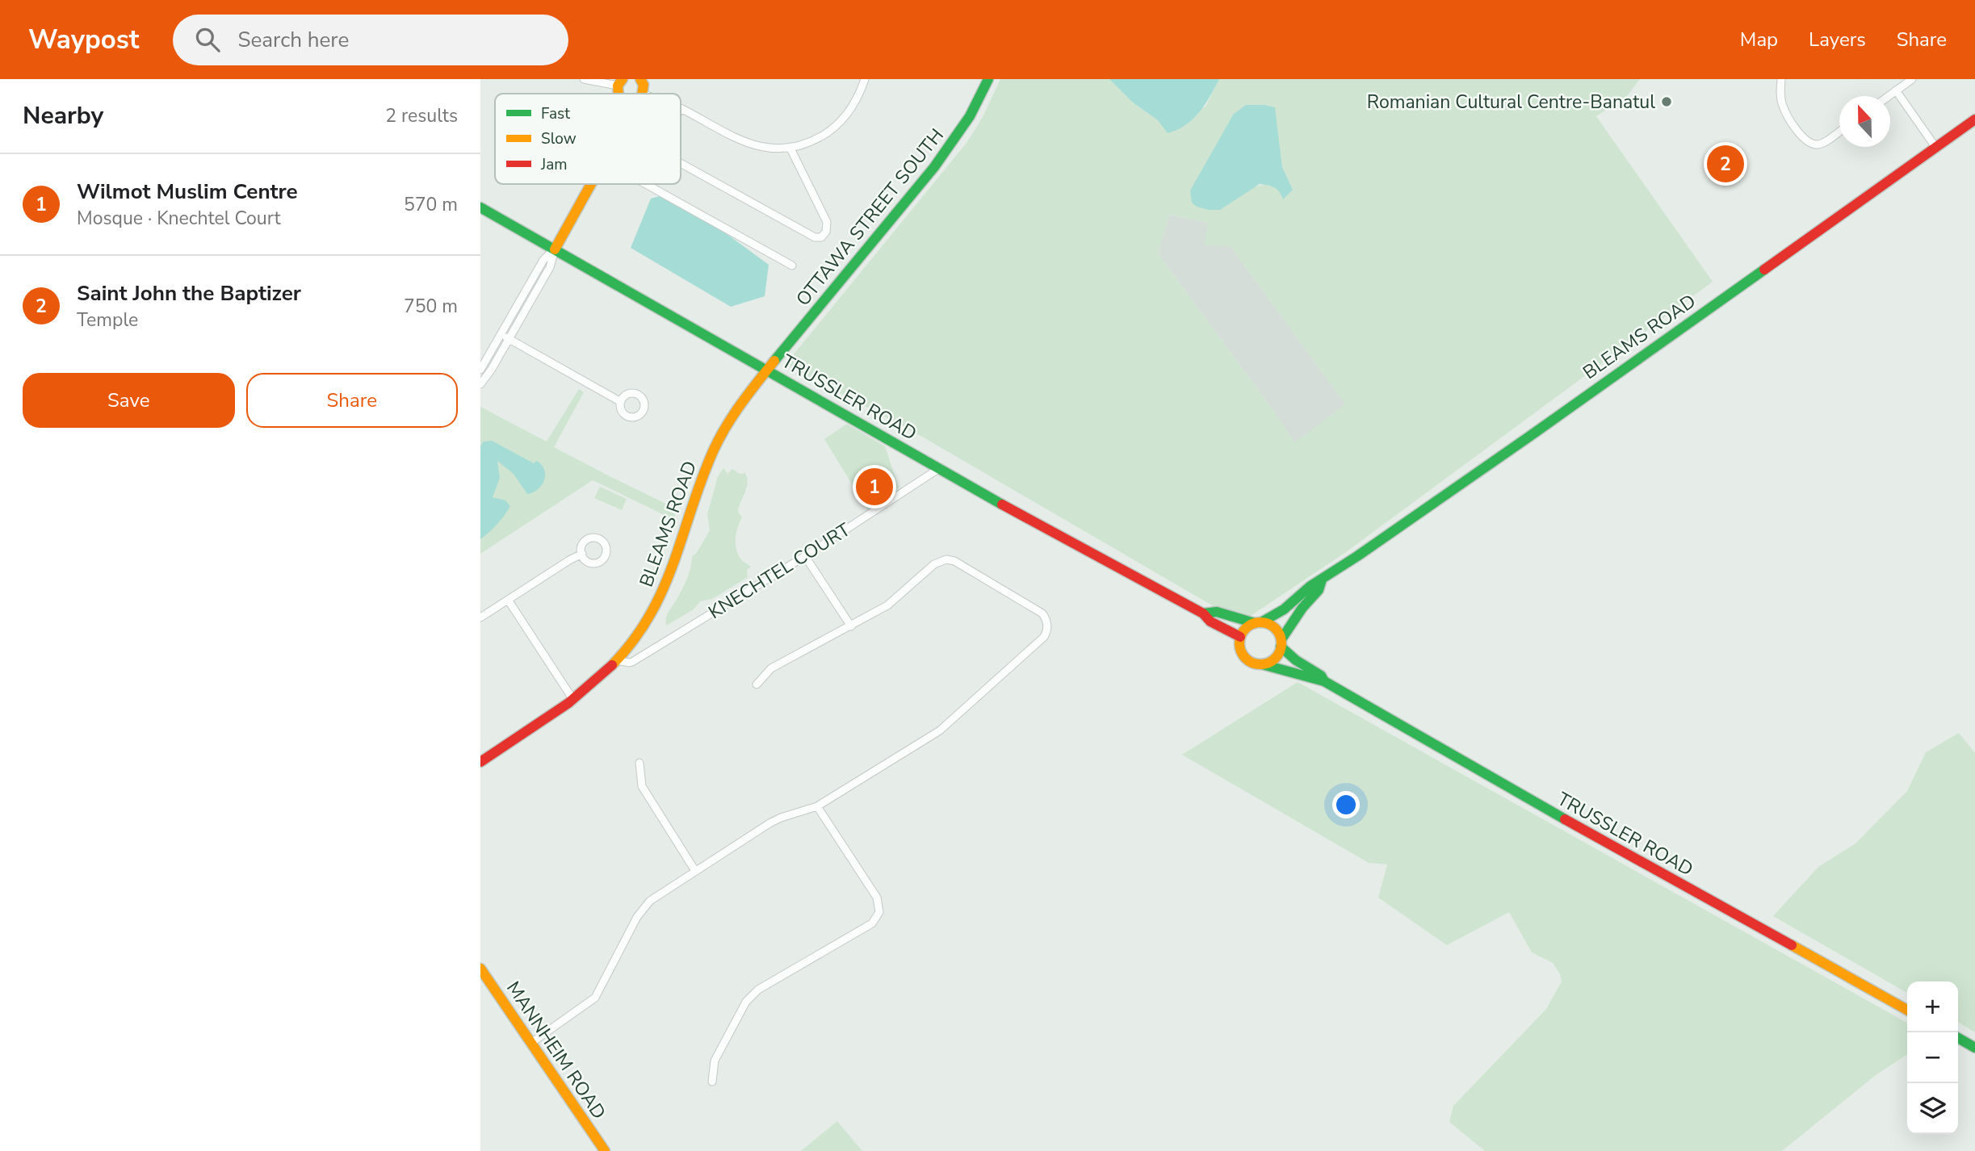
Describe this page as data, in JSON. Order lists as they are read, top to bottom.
{
  "streets": {
    "main road": [
      "OTTAWA STREET SOUTH",
      "BLEAMS ROAD",
      "TRUSSLER ROAD",
      "MANNHEIM ROAD"
    ],
    "street": ["KNECHTEL COURT"]
  },
  "crossings": [
    ["OTTAWA STREET SOUTH", "BLEAMS ROAD"],
    ["OTTAWA STREET SOUTH", "TRUSSLER ROAD"],
    ["BLEAMS ROAD", "TRUSSLER ROAD"],
    ["BLEAMS ROAD", "KNECHTEL COURT"],
    ["TRUSSLER ROAD", "KNECHTEL COURT"]
  ],
  "places": ["Romanian Cultural Centre-Banatul"],
  "legend": ["Fast", "Slow", "Jam"],
  "north": "top",
  "page": {
    "header": "Waypost",
    "search": "Search here",
    "nav": ["Map", "Layers", "Share"],
    "heading": ["Nearby", "2 results"],
    "pins": ["2", "1"],
    "list": [
      {
        "mark": "1",
        "name": "Wilmot Muslim Centre",
        "note": "Mosque · Knechtel Court",
        "value": "570 m"
      },
      {
        "mark": "2",
        "name": "Saint John the Baptizer",
        "note": "Temple",
        "value": "750 m"
      }
    ],
    "buttons": ["Save", "Share"],
    "map_buttons": ["+", "−"]
  }
}
